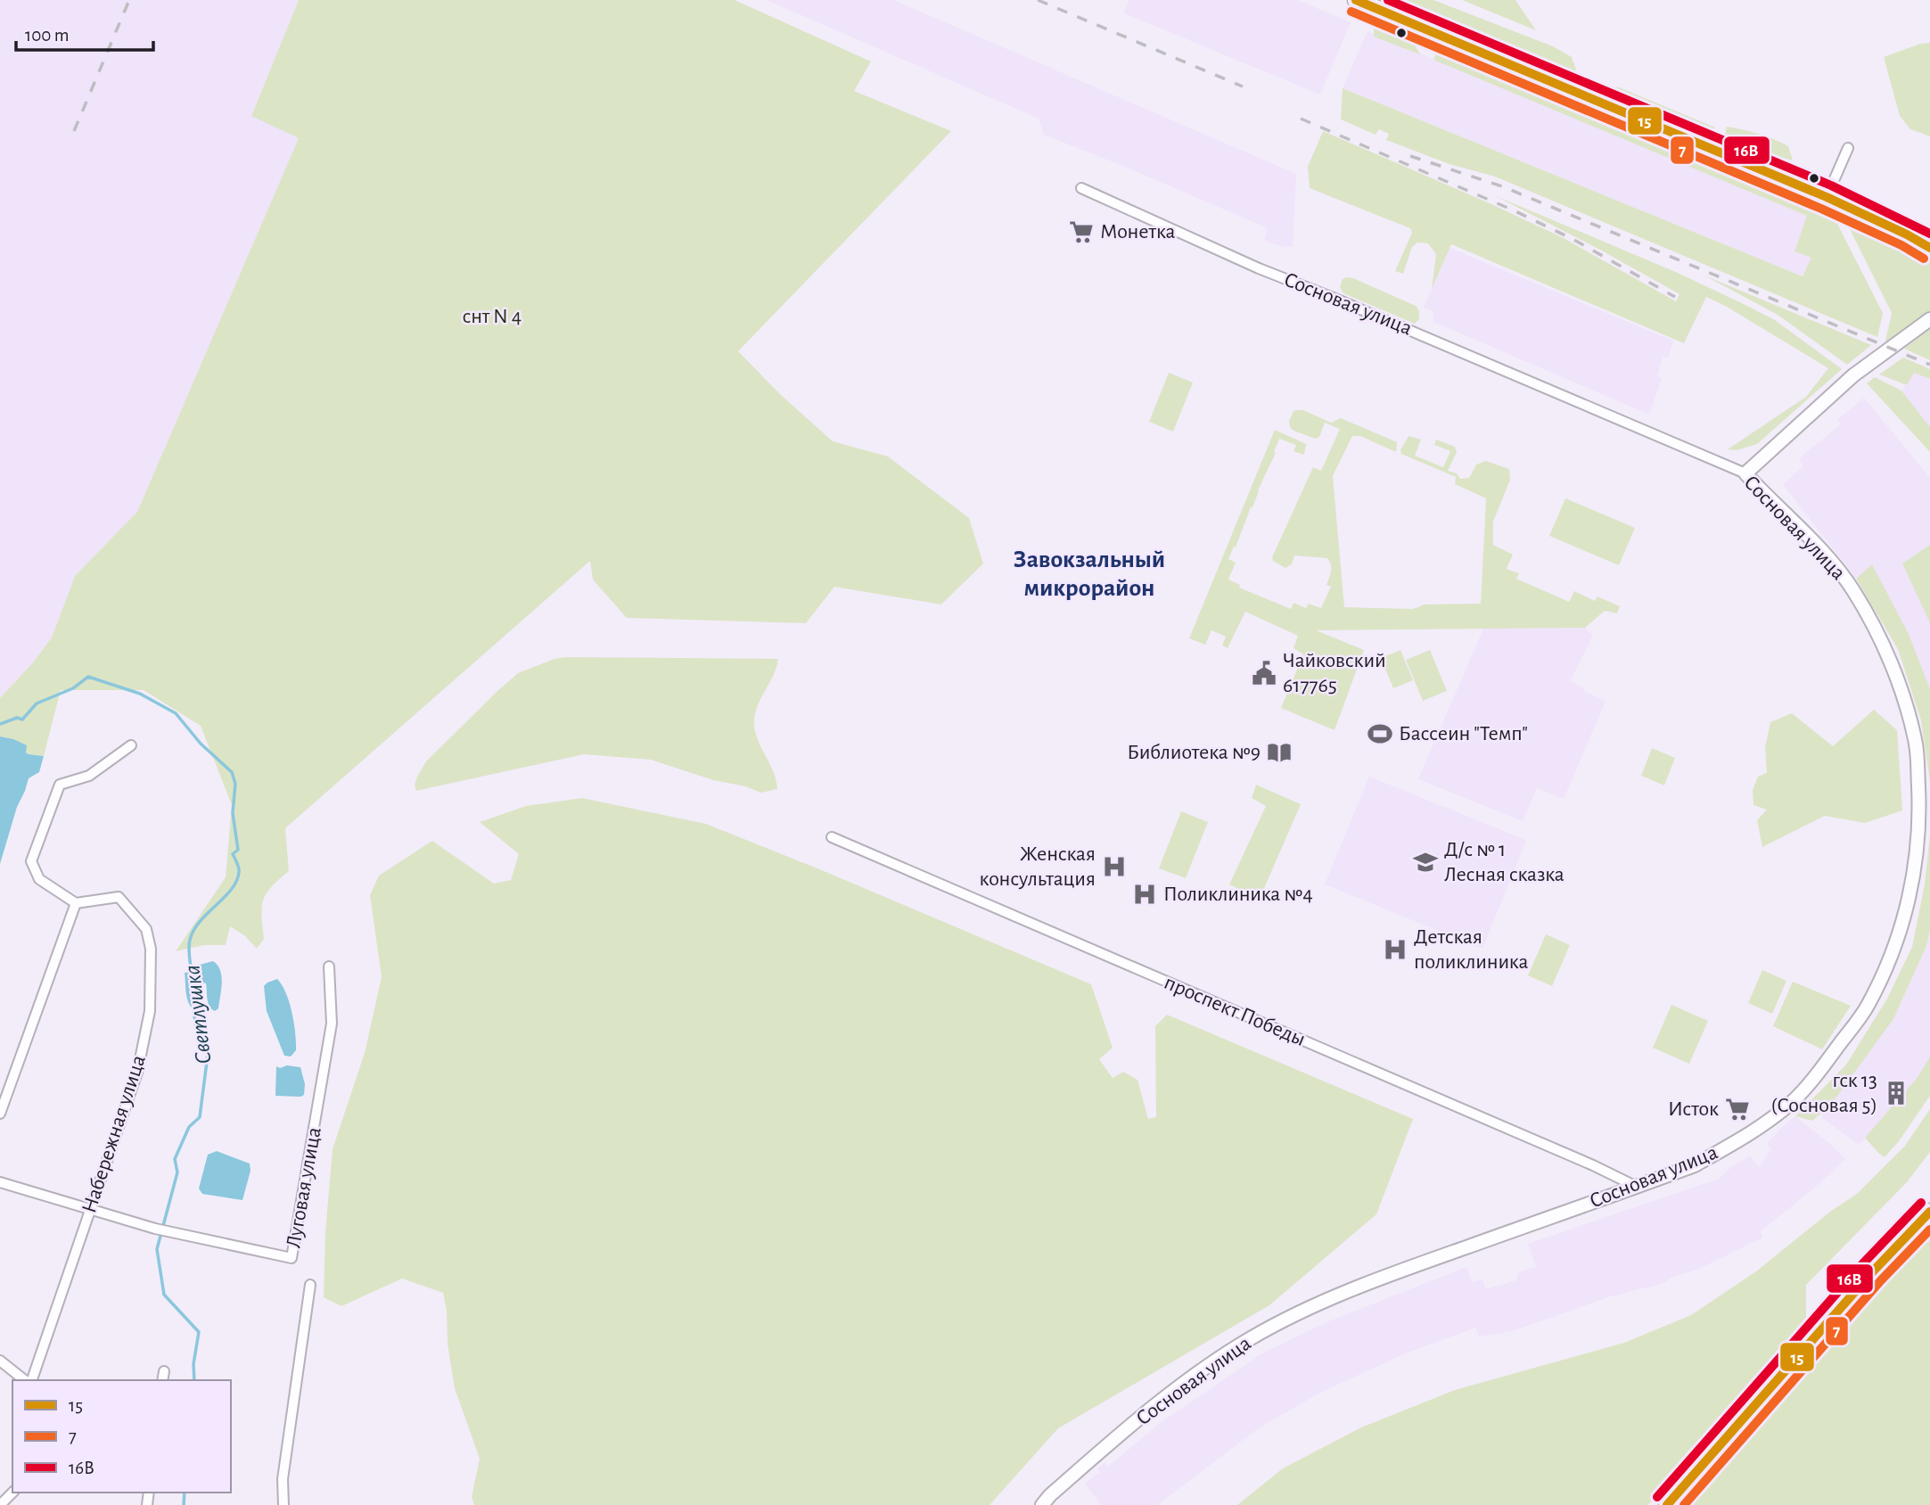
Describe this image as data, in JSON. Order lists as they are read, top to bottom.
{
  "streets": {
    "street": [
      "Сосновая улица",
      "проспект Победы",
      "Набережная улица",
      "Луговая улица"
    ]
  },
  "crossings": [
    ["Сосновая улица", "проспект Победы"],
    ["Набережная улица", "Луговая улица"]
  ],
  "districts": ["Завокзальный микрорайон"],
  "water": ["Светлушка"],
  "parks": ["снт N 4"],
  "places": {
    "supermarket": ["Монетка", "Исток"],
    "public building": ["Чайковский 617765"],
    "sports": ["Бассеин \"Темп\""],
    "library": ["Библиотека №9"],
    "school or university": ["Д/с № 1 Лесная сказка"],
    "hospital": ["Женская консультация", "Поликлиника №4", "Детская поликлиника"],
    "building": ["гск 13 (Сосновая 5)"]
  },
  "lines": ["transit line 15", "transit line 16В", "transit line 7"],
  "legend": ["15", "7", "16В"],
  "scale_bar": "100 m"
}
